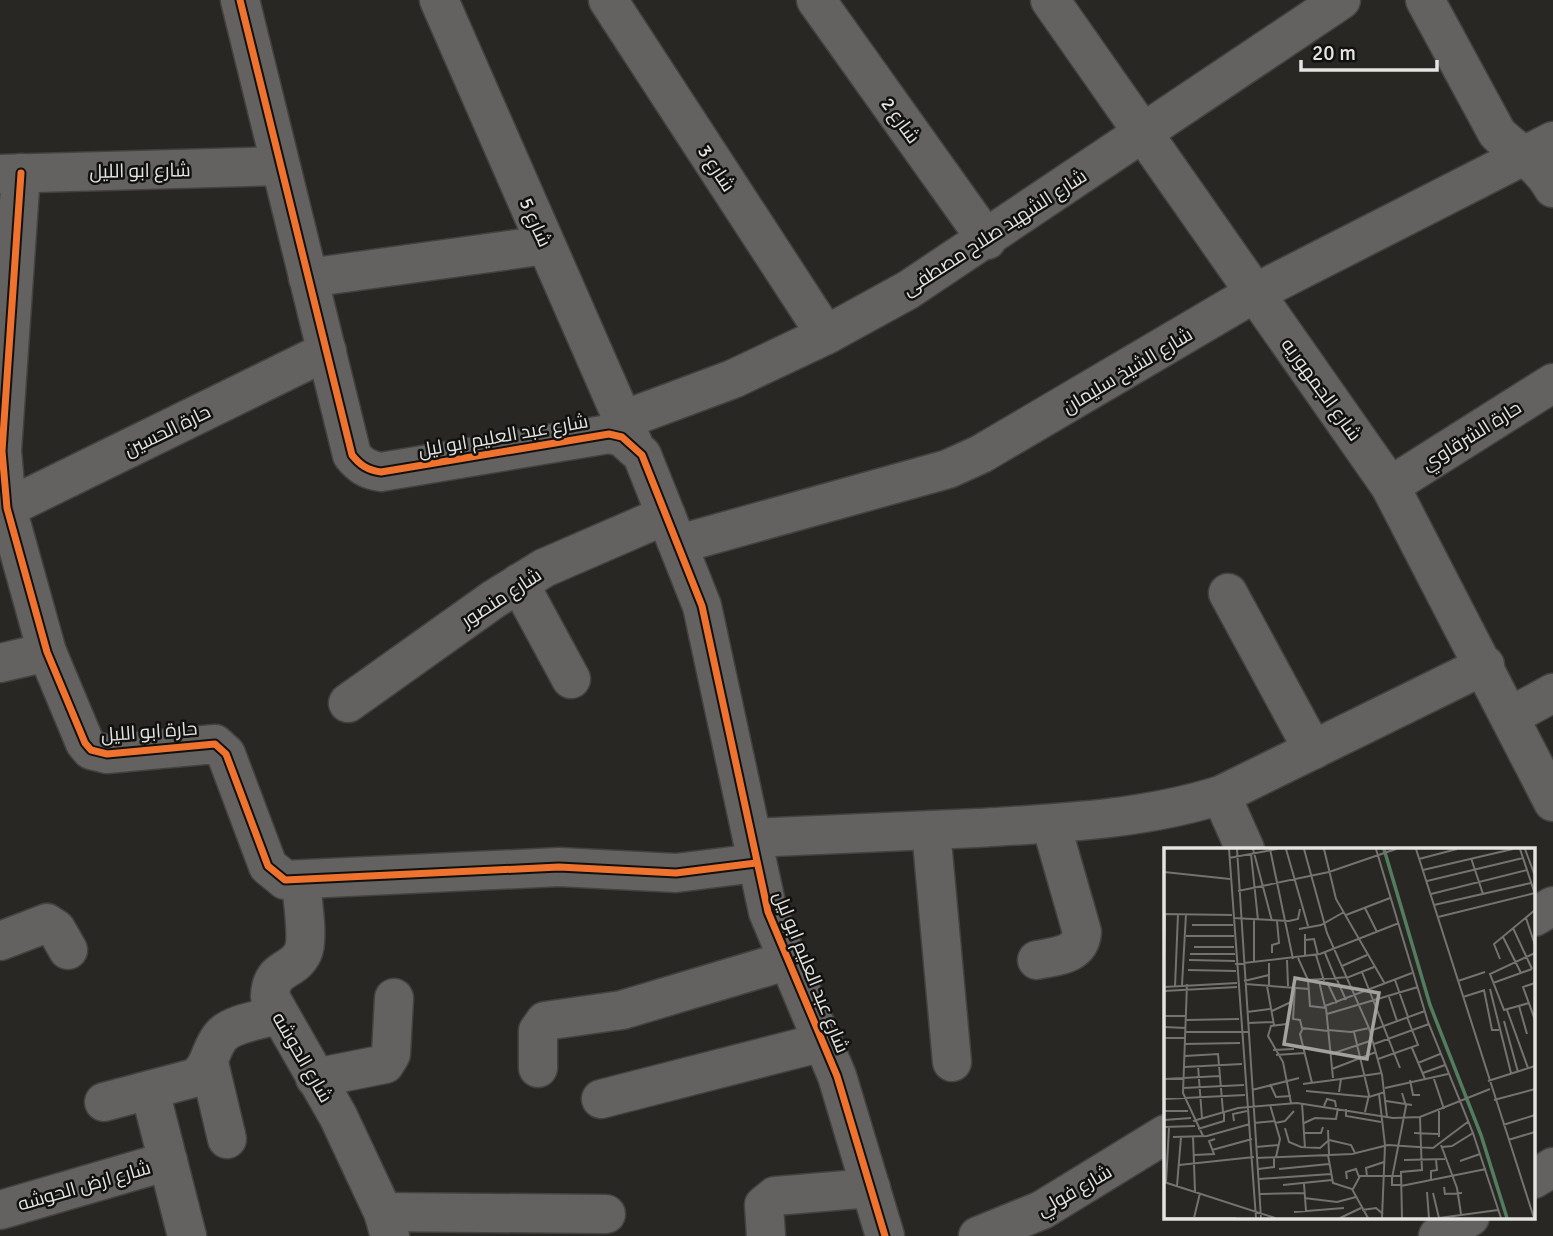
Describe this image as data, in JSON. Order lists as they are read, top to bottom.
{
  "streets": {
    "street": [
      "شارع 2",
      "شارع 3",
      "شارع ابو الليل",
      "شارع 5",
      "شارع الشهيد صلاح مصطفى",
      "شارع الشيخ سليمان",
      "شارع الجمهوريه",
      "حارة الحسين",
      "شارع عبد العليم ابو ليل",
      "حارة الشرقاوي",
      "شارع منصور",
      "حارة ابو الليل",
      "شارع الحوشه",
      "شارع ارض الحوشه",
      "شارع فولي"
    ]
  },
  "crossings": [
    ["شارع 2", "شارع الشهيد صلاح مصطفى"],
    ["شارع 3", "شارع الشهيد صلاح مصطفى"],
    ["شارع ابو الليل", "شارع عبد العليم ابو ليل"],
    ["شارع ابو الليل", "حارة ابو الليل"],
    ["شارع 5", "شارع الشهيد صلاح مصطفى"],
    ["شارع 5", "شارع عبد العليم ابو ليل"],
    ["شارع الشهيد صلاح مصطفى", "شارع الجمهوريه"],
    ["شارع الشهيد صلاح مصطفى", "شارع عبد العليم ابو ليل"],
    ["شارع الشيخ سليمان", "شارع الجمهوريه"],
    ["شارع الشيخ سليمان", "شارع عبد العليم ابو ليل"],
    ["شارع الشيخ سليمان", "شارع منصور"],
    ["شارع الجمهوريه", "حارة الشرقاوي"],
    ["شارع الجمهوريه", "حارة ابو الليل"],
    ["حارة الحسين", "شارع عبد العليم ابو ليل"],
    ["حارة الحسين", "حارة ابو الليل"],
    ["شارع عبد العليم ابو ليل", "شارع منصور"],
    ["شارع عبد العليم ابو ليل", "حارة ابو الليل"],
    ["حارة ابو الليل", "شارع الحوشه"]
  ],
  "scale_bar": "20 m"
}
